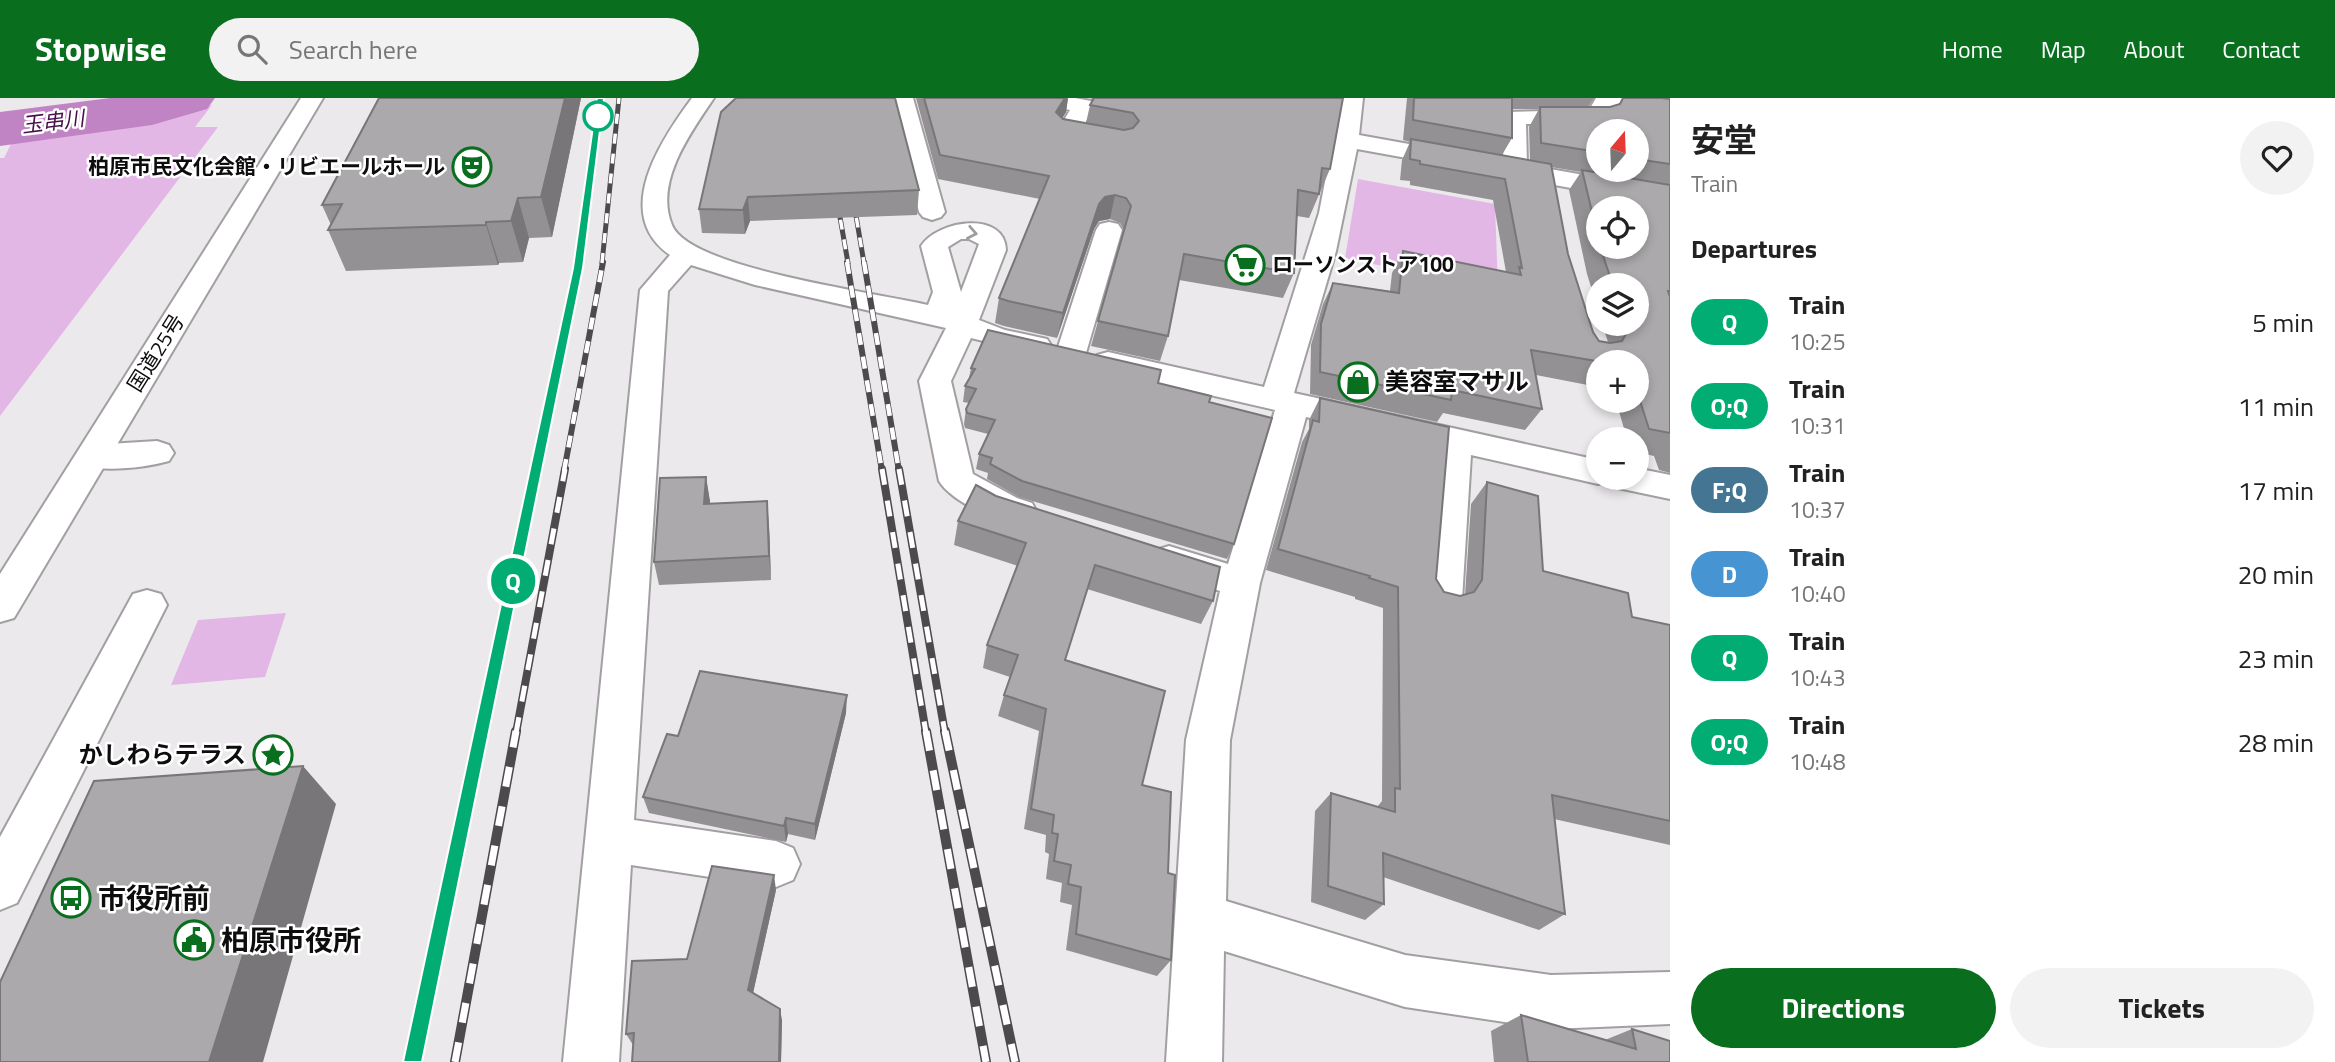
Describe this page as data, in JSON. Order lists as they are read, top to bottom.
{
  "streets": {
    "main road": ["国道25号"]
  },
  "water": ["玉串川"],
  "places": {
    "theatre": ["柏原市民文化会館・リビエールホール"],
    "supermarket": ["ローソンストア100"],
    "shop": ["美容室マサル"],
    "place": ["かしわらテラス"],
    "bus stop": ["市役所前"],
    "public building": ["柏原市役所"]
  },
  "north": "top",
  "page": {
    "header": "Stopwise",
    "search": "Search here",
    "nav": [
      "Home",
      "Map",
      "About",
      "Contact"
    ],
    "on_map": "Q",
    "heading": [
      ["安堂", "Train"],
      "Departures"
    ],
    "map_buttons": ["+", "−"],
    "list": [
      {
        "mark": "Q",
        "name": "Train",
        "note": "10:25",
        "value": "5 min"
      },
      {
        "mark": "O;Q",
        "name": "Train",
        "note": "10:31",
        "value": "11 min"
      },
      {
        "mark": "F;Q",
        "name": "Train",
        "note": "10:37",
        "value": "17 min"
      },
      {
        "mark": "D",
        "name": "Train",
        "note": "10:40",
        "value": "20 min"
      },
      {
        "mark": "Q",
        "name": "Train",
        "note": "10:43",
        "value": "23 min"
      },
      {
        "mark": "O;Q",
        "name": "Train",
        "note": "10:48",
        "value": "28 min"
      }
    ],
    "buttons": ["Directions", "Tickets"]
  }
}
